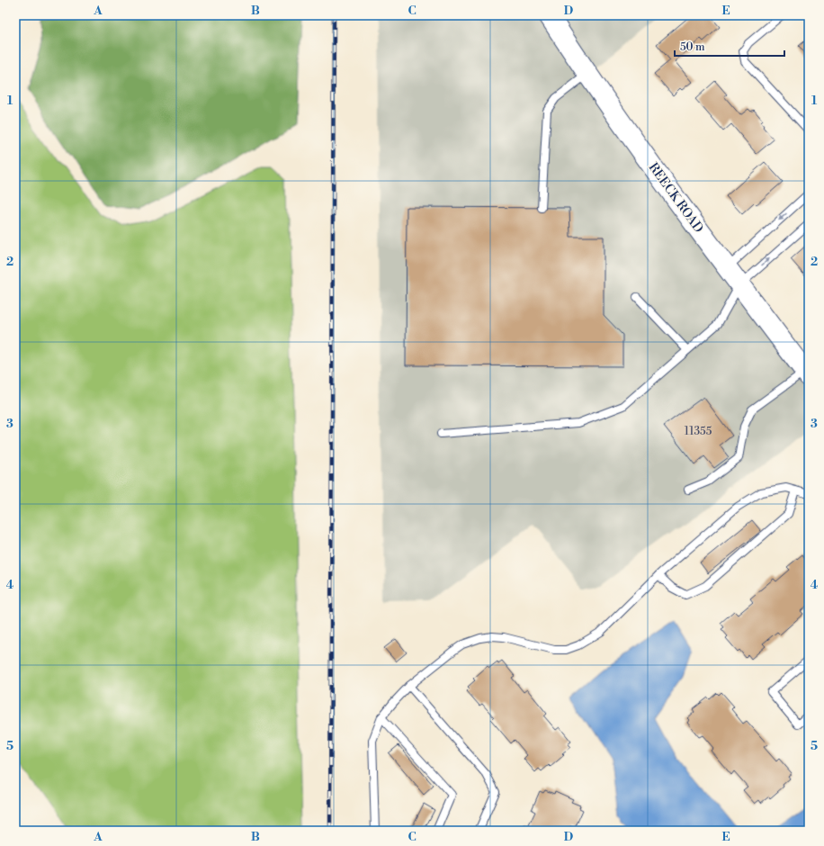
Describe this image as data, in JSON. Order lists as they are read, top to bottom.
{
  "streets": {
    "street": ["REECK ROAD"]
  },
  "house_numbers": ["11355"],
  "scale_bar": "50 m",
  "grid": {
    "columns": [
      "A",
      "B",
      "C",
      "D",
      "E"
    ],
    "rows": [
      "1",
      "2",
      "3",
      "4",
      "5"
    ]
  }
}
